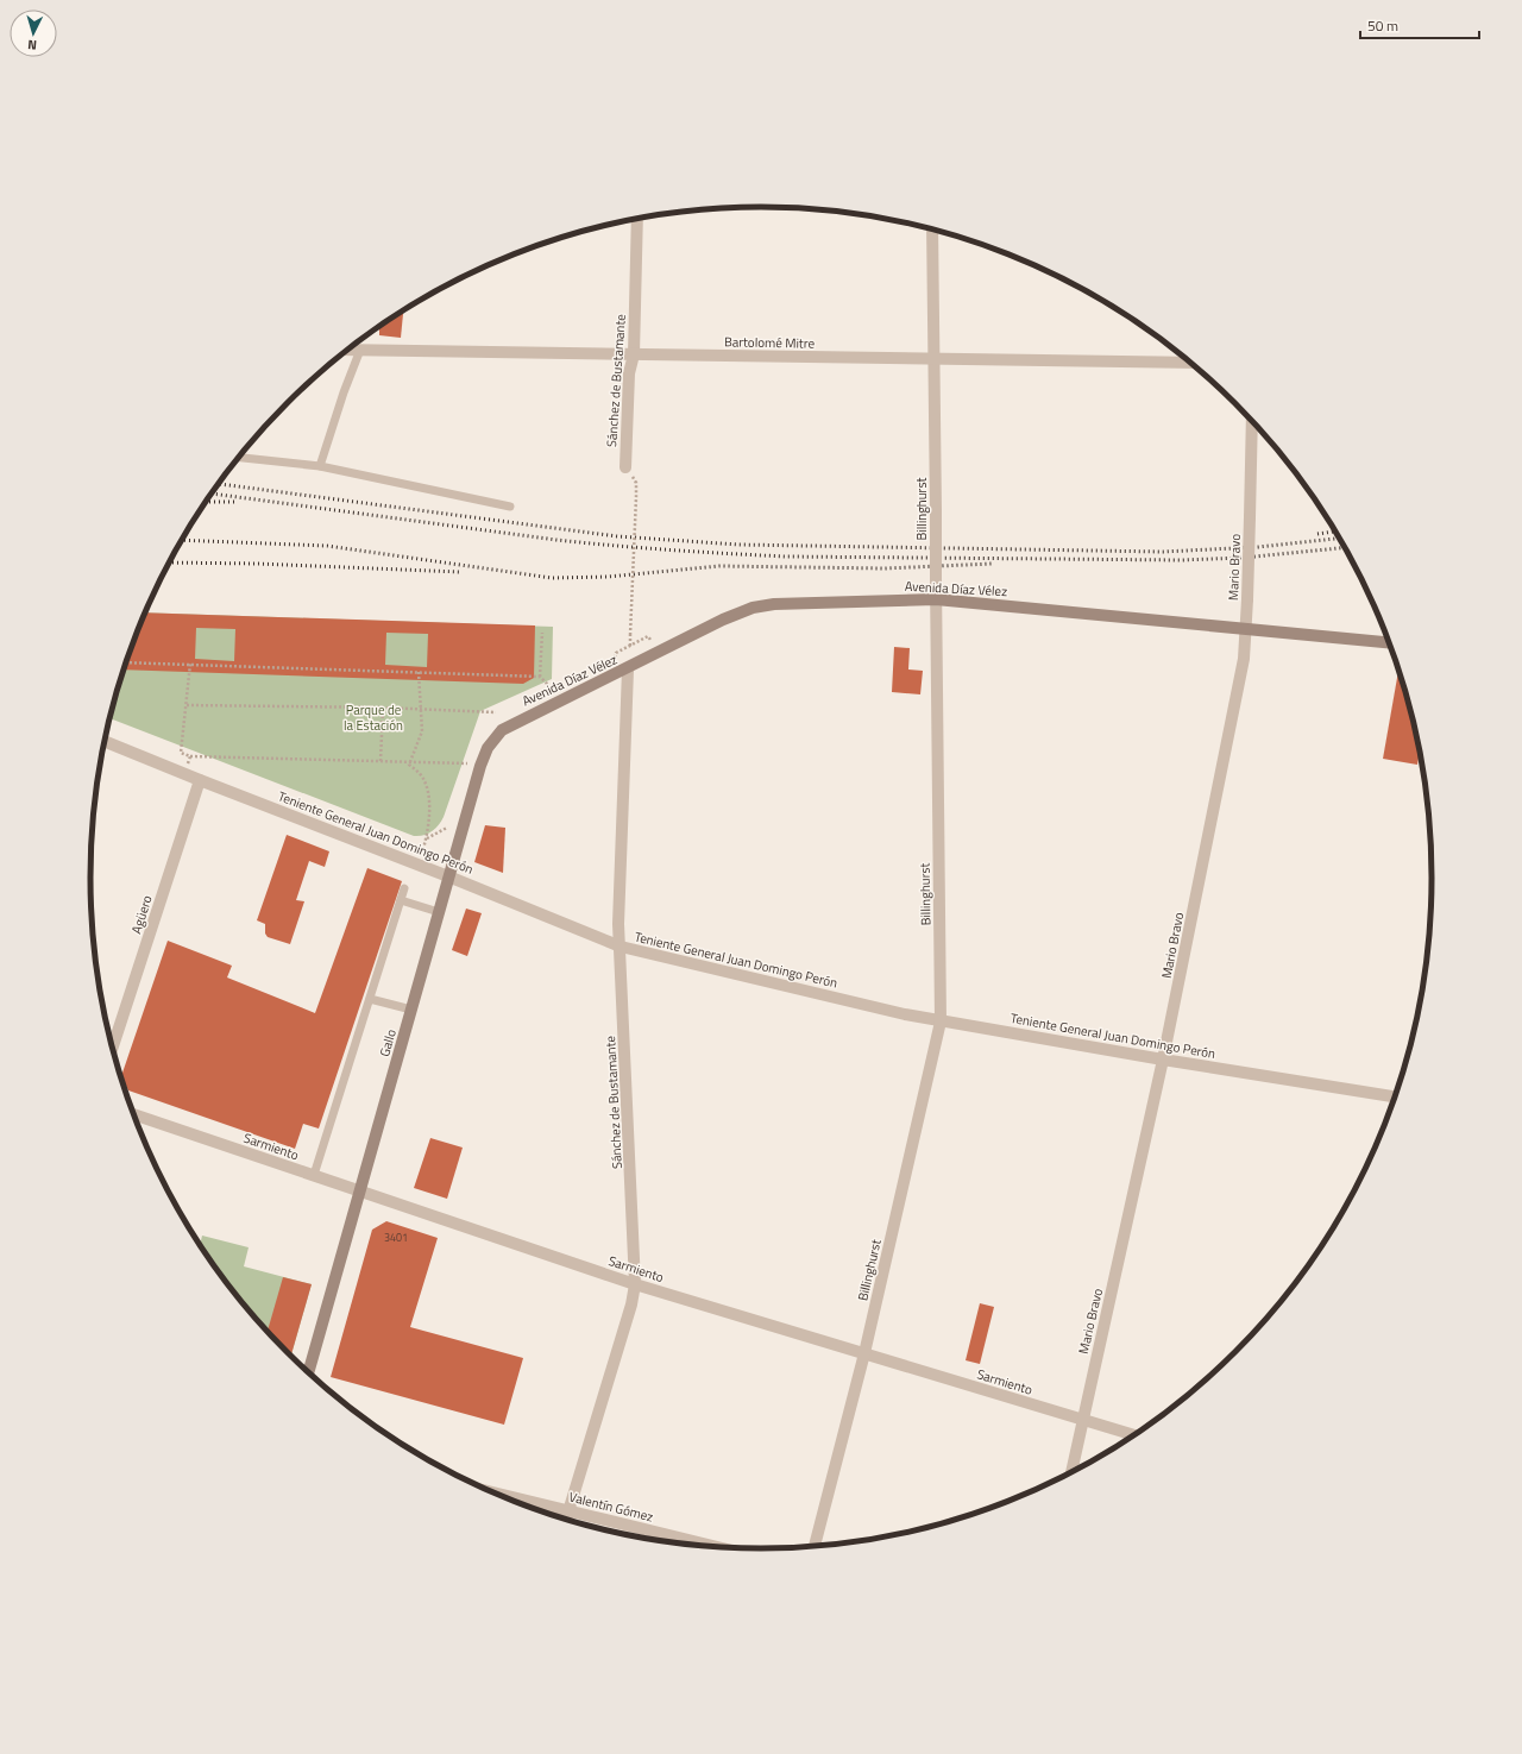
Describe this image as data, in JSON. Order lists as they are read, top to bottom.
{
  "streets": {
    "main road": ["Avenida Díaz Vélez", "Gallo"],
    "street": [
      "Bartolomé Mitre",
      "Sánchez de Bustamante",
      "Billinghurst",
      "Mario Bravo",
      "Teniente General Juan Domingo Perón",
      "Agüero",
      "Sarmiento",
      "Valentín Gómez"
    ]
  },
  "crossings": [
    ["Bartolomé Mitre", "Sánchez de Bustamante"],
    ["Bartolomé Mitre", "Billinghurst"],
    ["Sánchez de Bustamante", "Avenida Díaz Vélez"],
    ["Sánchez de Bustamante", "Teniente General Juan Domingo Perón"],
    ["Sánchez de Bustamante", "Sarmiento"],
    ["Sánchez de Bustamante", "Valentín Gómez"],
    ["Billinghurst", "Avenida Díaz Vélez"],
    ["Billinghurst", "Teniente General Juan Domingo Perón"],
    ["Billinghurst", "Sarmiento"],
    ["Mario Bravo", "Avenida Díaz Vélez"],
    ["Mario Bravo", "Teniente General Juan Domingo Perón"],
    ["Mario Bravo", "Sarmiento"],
    ["Avenida Díaz Vélez", "Gallo"],
    ["Teniente General Juan Domingo Perón", "Agüero"],
    ["Teniente General Juan Domingo Perón", "Gallo"],
    ["Gallo", "Sarmiento"]
  ],
  "parks": ["Parque de la Estación"],
  "house_numbers": ["3401"],
  "scale_bar": "50 m",
  "north": "bottom"
}
